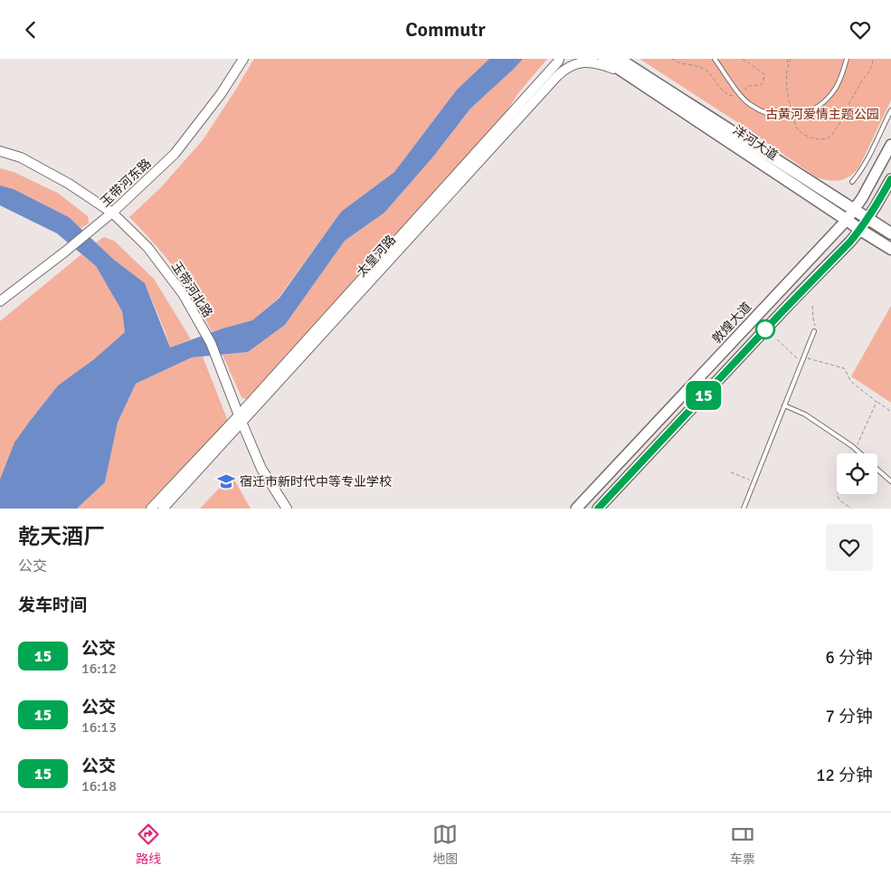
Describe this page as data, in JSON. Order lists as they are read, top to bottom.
{
  "streets": {
    "main road": ["洋河大道", "敦煌大道"],
    "street": ["玉带河东路", "太皇河路", "玉带河北路"]
  },
  "crossings": [
    ["洋河大道", "太皇河路"],
    ["洋河大道", "敦煌大道"],
    ["玉带河东路", "玉带河北路"],
    ["太皇河路", "玉带河北路"]
  ],
  "parks": ["古黄河爱情主题公园"],
  "places": {
    "school or university": ["宿迁市新时代中等专业学校"]
  },
  "lines": ["bus line 15"],
  "page": {
    "header": "Commutr",
    "on_map": "15",
    "heading": [
      ["乾天酒厂", "公交"],
      "发车时间"
    ],
    "list": [
      {
        "mark": "15",
        "name": "公交",
        "note": "16:12",
        "value": "6 分钟"
      },
      {
        "mark": "15",
        "name": "公交",
        "note": "16:13",
        "value": "7 分钟"
      },
      {
        "mark": "15",
        "name": "公交",
        "note": "16:18",
        "value": "12 分钟"
      }
    ],
    "tabs": ["路线", "地图", "车票"]
  }
}
